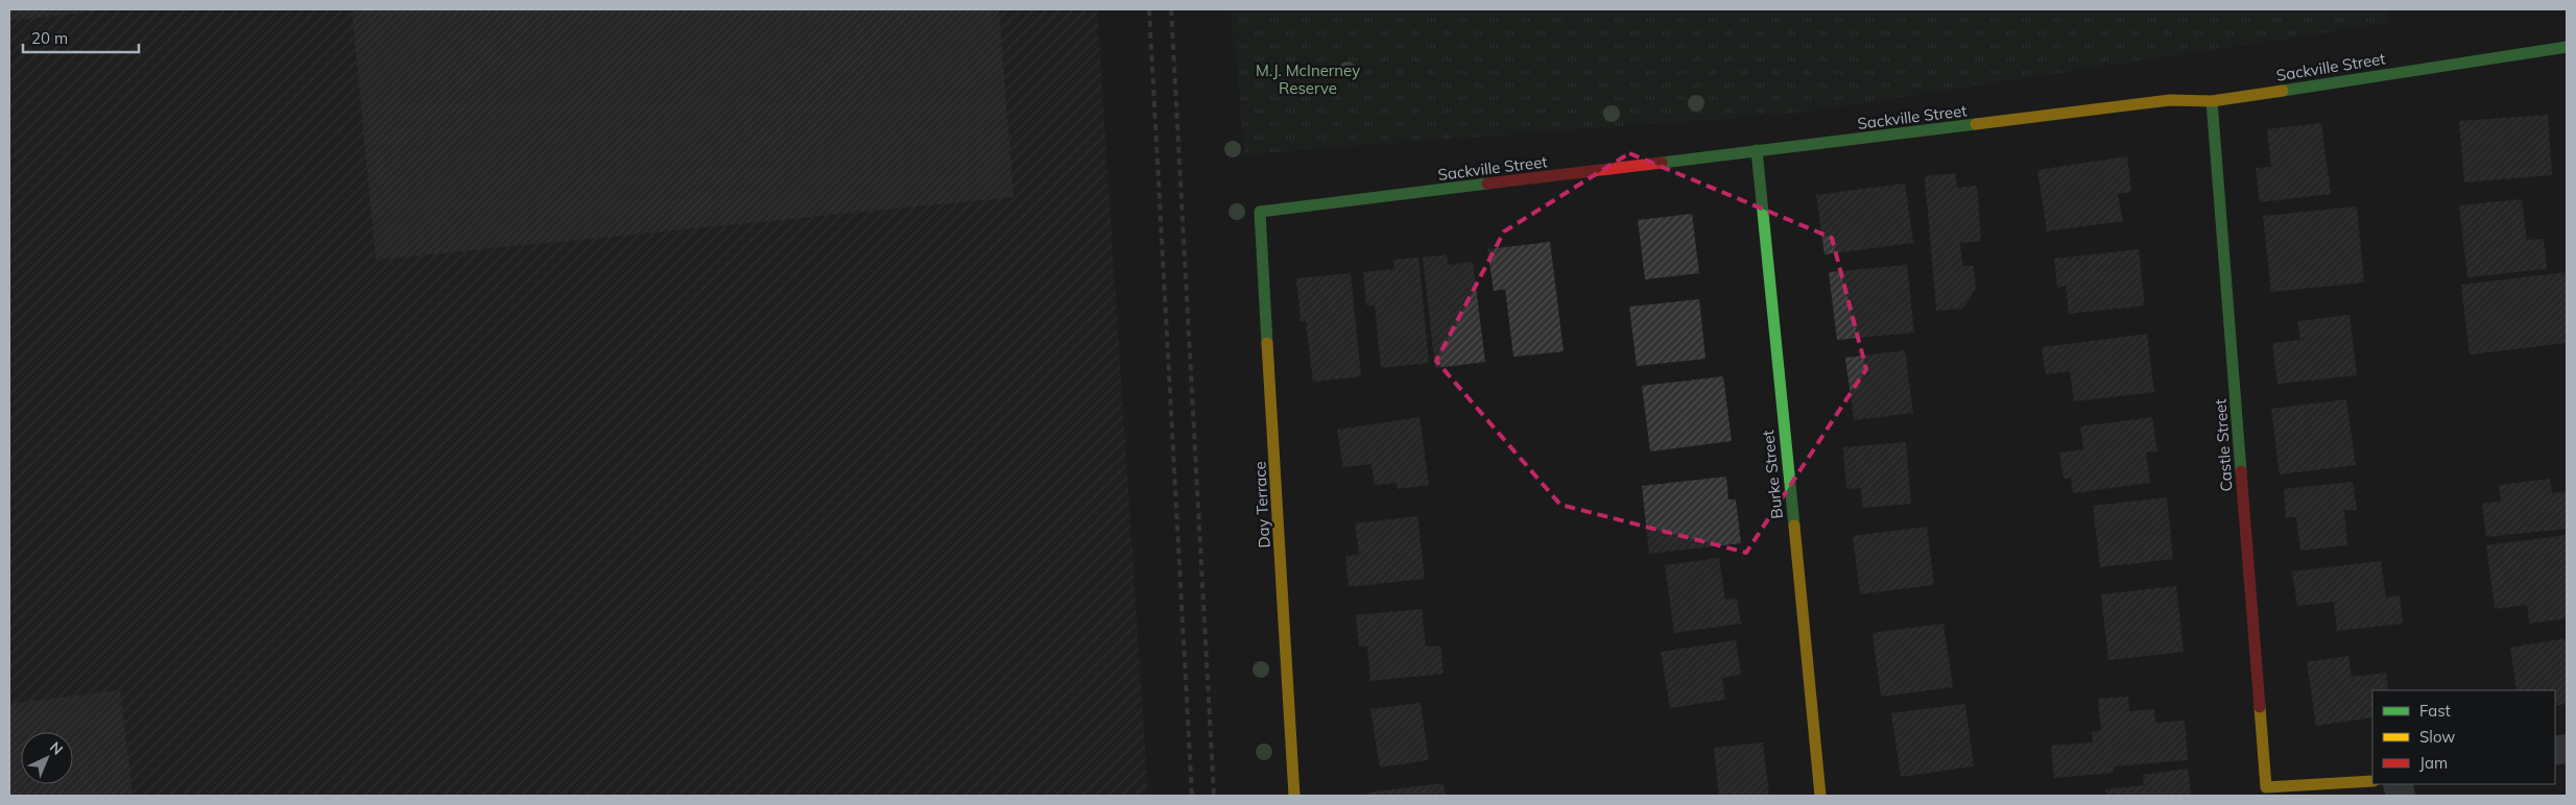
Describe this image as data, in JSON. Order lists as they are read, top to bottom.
{
  "streets": {
    "street": [
      "Sackville Street",
      "Castle Street",
      "Burke Street",
      "Day Terrace"
    ]
  },
  "crossings": [
    ["Sackville Street", "Castle Street"],
    ["Sackville Street", "Burke Street"],
    ["Sackville Street", "Day Terrace"]
  ],
  "parks": ["M.J. McInerney Reserve"],
  "legend": ["Fast", "Slow", "Jam"],
  "scale_bar": "20 m",
  "north": "top right"
}
